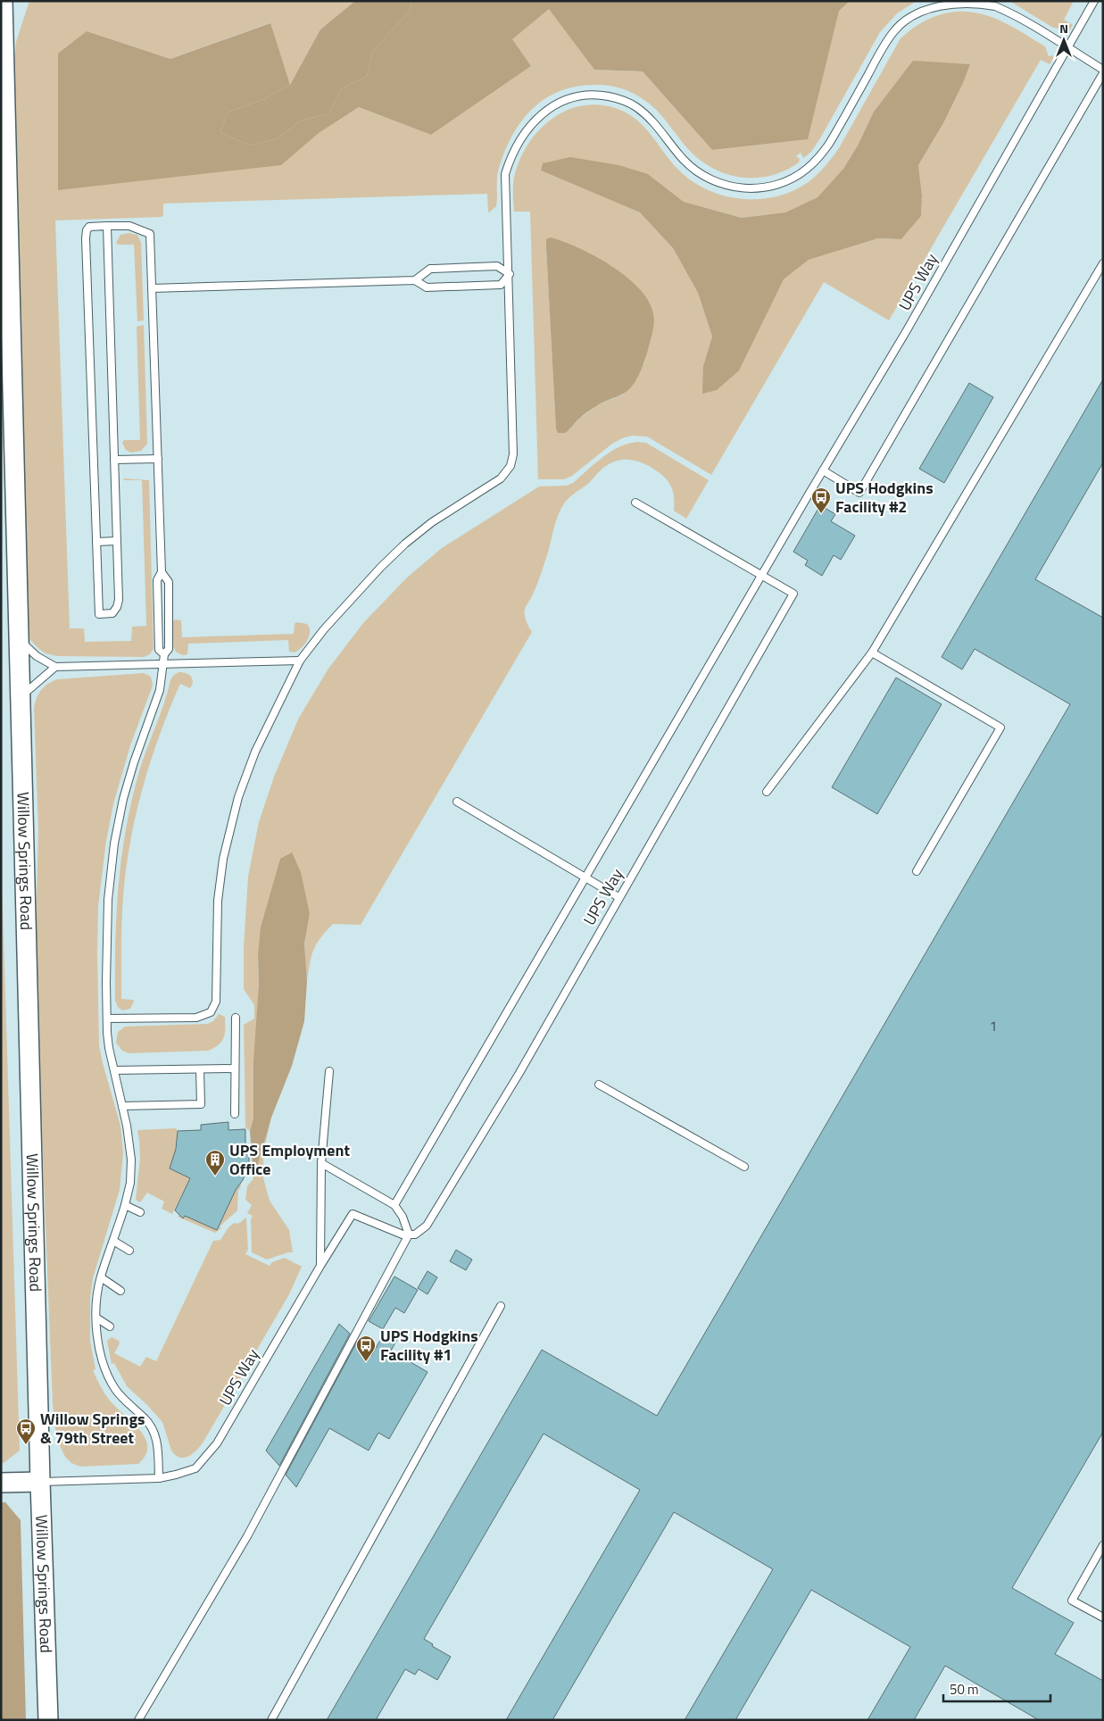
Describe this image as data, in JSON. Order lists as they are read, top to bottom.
{
  "streets": {
    "main road": ["Willow Springs Road"],
    "lane": ["UPS Way"]
  },
  "crossings": [
    ["UPS Way", "Willow Springs Road"]
  ],
  "places": {
    "bus stop": ["UPS Hodgkins Facility #2", "UPS Hodgkins Facility #1", "Willow Springs & 79th Street"],
    "building": ["UPS Employment Office"]
  },
  "house_numbers": ["1"],
  "scale_bar": "50 m",
  "north": "top"
}
